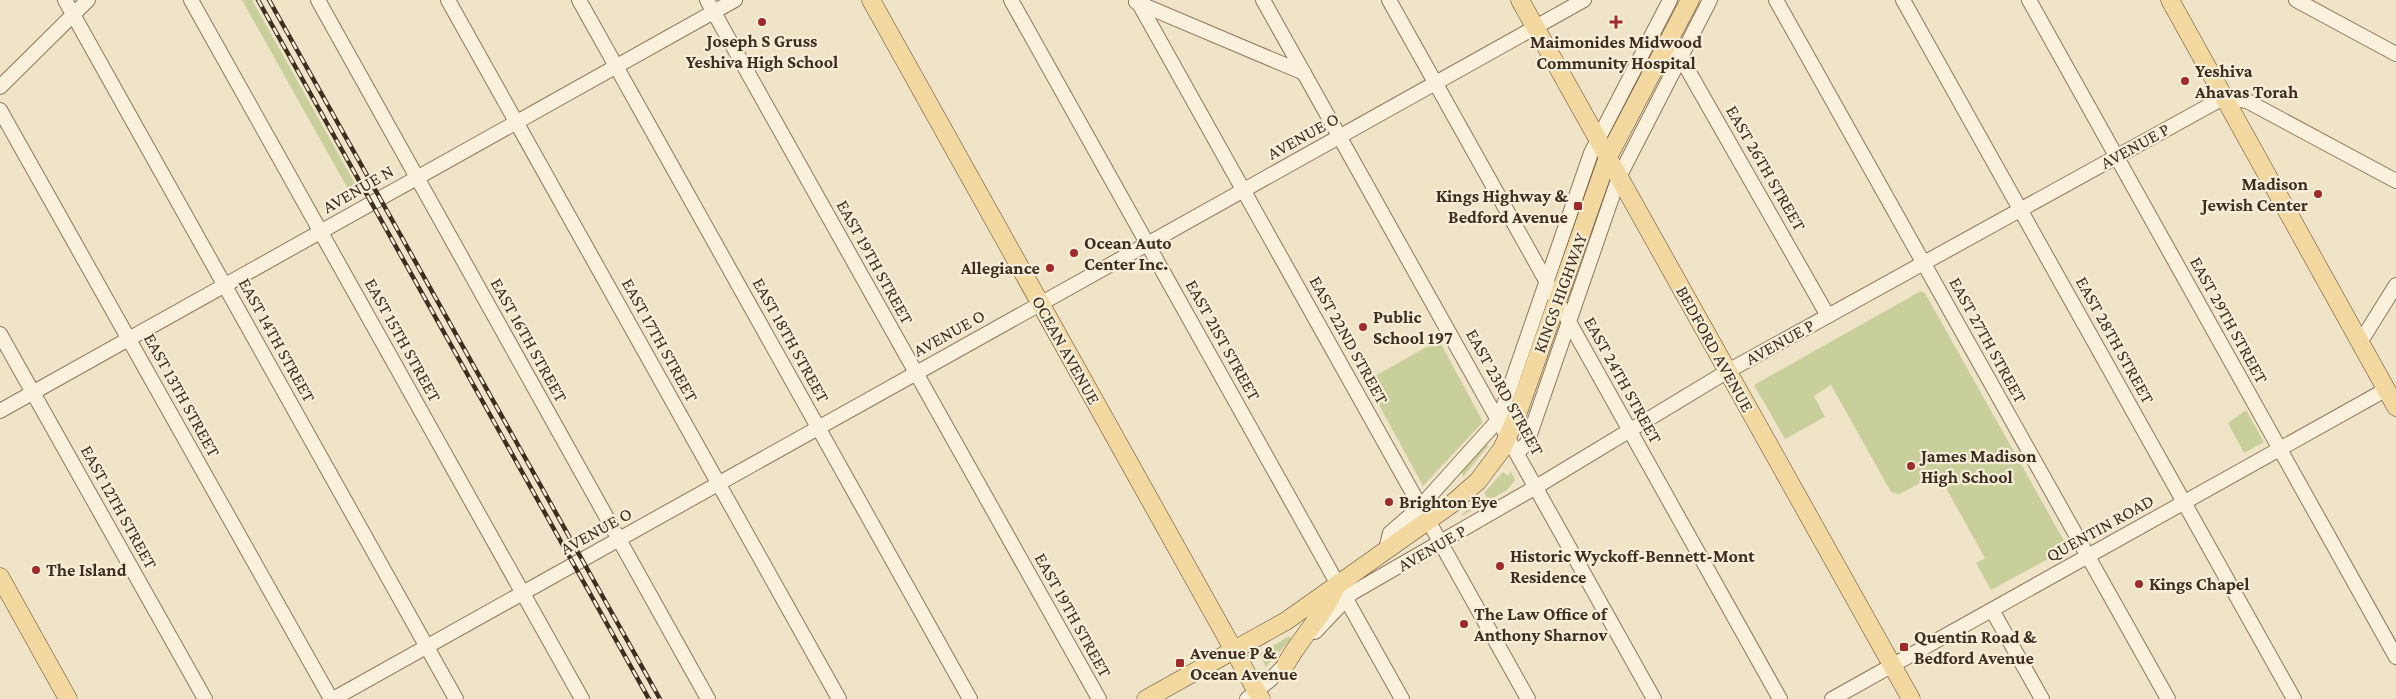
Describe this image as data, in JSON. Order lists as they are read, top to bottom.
{
  "streets": {
    "main road": ["KINGS HIGHWAY", "BEDFORD AVENUE", "OCEAN AVENUE"],
    "street": [
      "AVENUE O",
      "AVENUE P",
      "EAST 26TH STREET",
      "AVENUE N",
      "EAST 19TH STREET",
      "EAST 29TH STREET",
      "EAST 14TH STREET",
      "EAST 15TH STREET",
      "EAST 16TH STREET",
      "EAST 17TH STREET",
      "EAST 18TH STREET",
      "EAST 21ST STREET",
      "EAST 22ND STREET",
      "EAST 27TH STREET",
      "EAST 28TH STREET",
      "EAST 24TH STREET",
      "EAST 23RD STREET",
      "EAST 13TH STREET",
      "EAST 12TH STREET",
      "QUENTIN ROAD"
    ]
  },
  "crossings": [
    ["AVENUE O", "EAST 19TH STREET"],
    ["AVENUE O", "EAST 14TH STREET"],
    ["AVENUE O", "EAST 15TH STREET"],
    ["AVENUE O", "EAST 16TH STREET"],
    ["AVENUE O", "EAST 17TH STREET"],
    ["AVENUE O", "EAST 18TH STREET"],
    ["AVENUE O", "EAST 21ST STREET"],
    ["AVENUE O", "EAST 22ND STREET"],
    ["AVENUE O", "BEDFORD AVENUE"],
    ["AVENUE O", "OCEAN AVENUE"],
    ["AVENUE O", "EAST 24TH STREET"],
    ["AVENUE O", "EAST 23RD STREET"],
    ["AVENUE O", "EAST 13TH STREET"],
    ["AVENUE P", "EAST 26TH STREET"],
    ["AVENUE P", "EAST 29TH STREET"],
    ["AVENUE P", "EAST 21ST STREET"],
    ["AVENUE P", "EAST 22ND STREET"],
    ["AVENUE P", "EAST 27TH STREET"],
    ["AVENUE P", "EAST 28TH STREET"],
    ["AVENUE P", "BEDFORD AVENUE"],
    ["AVENUE P", "EAST 24TH STREET"],
    ["AVENUE P", "EAST 23RD STREET"],
    ["EAST 26TH STREET", "KINGS HIGHWAY"],
    ["AVENUE N", "EAST 19TH STREET"],
    ["AVENUE N", "EAST 14TH STREET"],
    ["AVENUE N", "EAST 15TH STREET"],
    ["AVENUE N", "EAST 16TH STREET"],
    ["AVENUE N", "EAST 17TH STREET"],
    ["AVENUE N", "EAST 18TH STREET"],
    ["AVENUE N", "EAST 13TH STREET"],
    ["AVENUE N", "EAST 12TH STREET"],
    ["KINGS HIGHWAY", "EAST 21ST STREET"],
    ["KINGS HIGHWAY", "EAST 22ND STREET"],
    ["KINGS HIGHWAY", "BEDFORD AVENUE"],
    ["KINGS HIGHWAY", "EAST 24TH STREET"],
    ["KINGS HIGHWAY", "EAST 23RD STREET"],
    ["EAST 29TH STREET", "QUENTIN ROAD"],
    ["EAST 27TH STREET", "QUENTIN ROAD"],
    ["EAST 28TH STREET", "QUENTIN ROAD"],
    ["BEDFORD AVENUE", "QUENTIN ROAD"]
  ],
  "places": {
    "other": [
      "Joseph S Gruss Yeshiva High School",
      "Yeshiva Ahavas Torah",
      "Madison Jewish Center",
      "Ocean Auto Center Inc.",
      "Allegiance",
      "Public School 197",
      "James Madison High School",
      "Brighton Eye",
      "Historic Wyckoff-Bennett-Mont Residence",
      "The Island",
      "Kings Chapel",
      "The Law Office of Anthony Sharnov"
    ],
    "health": ["Maimonides Midwood Community Hospital"],
    "transit": ["Kings Highway & Bedford Avenue", "Quentin Road & Bedford Avenue", "Avenue P & Ocean Avenue"]
  }
}
